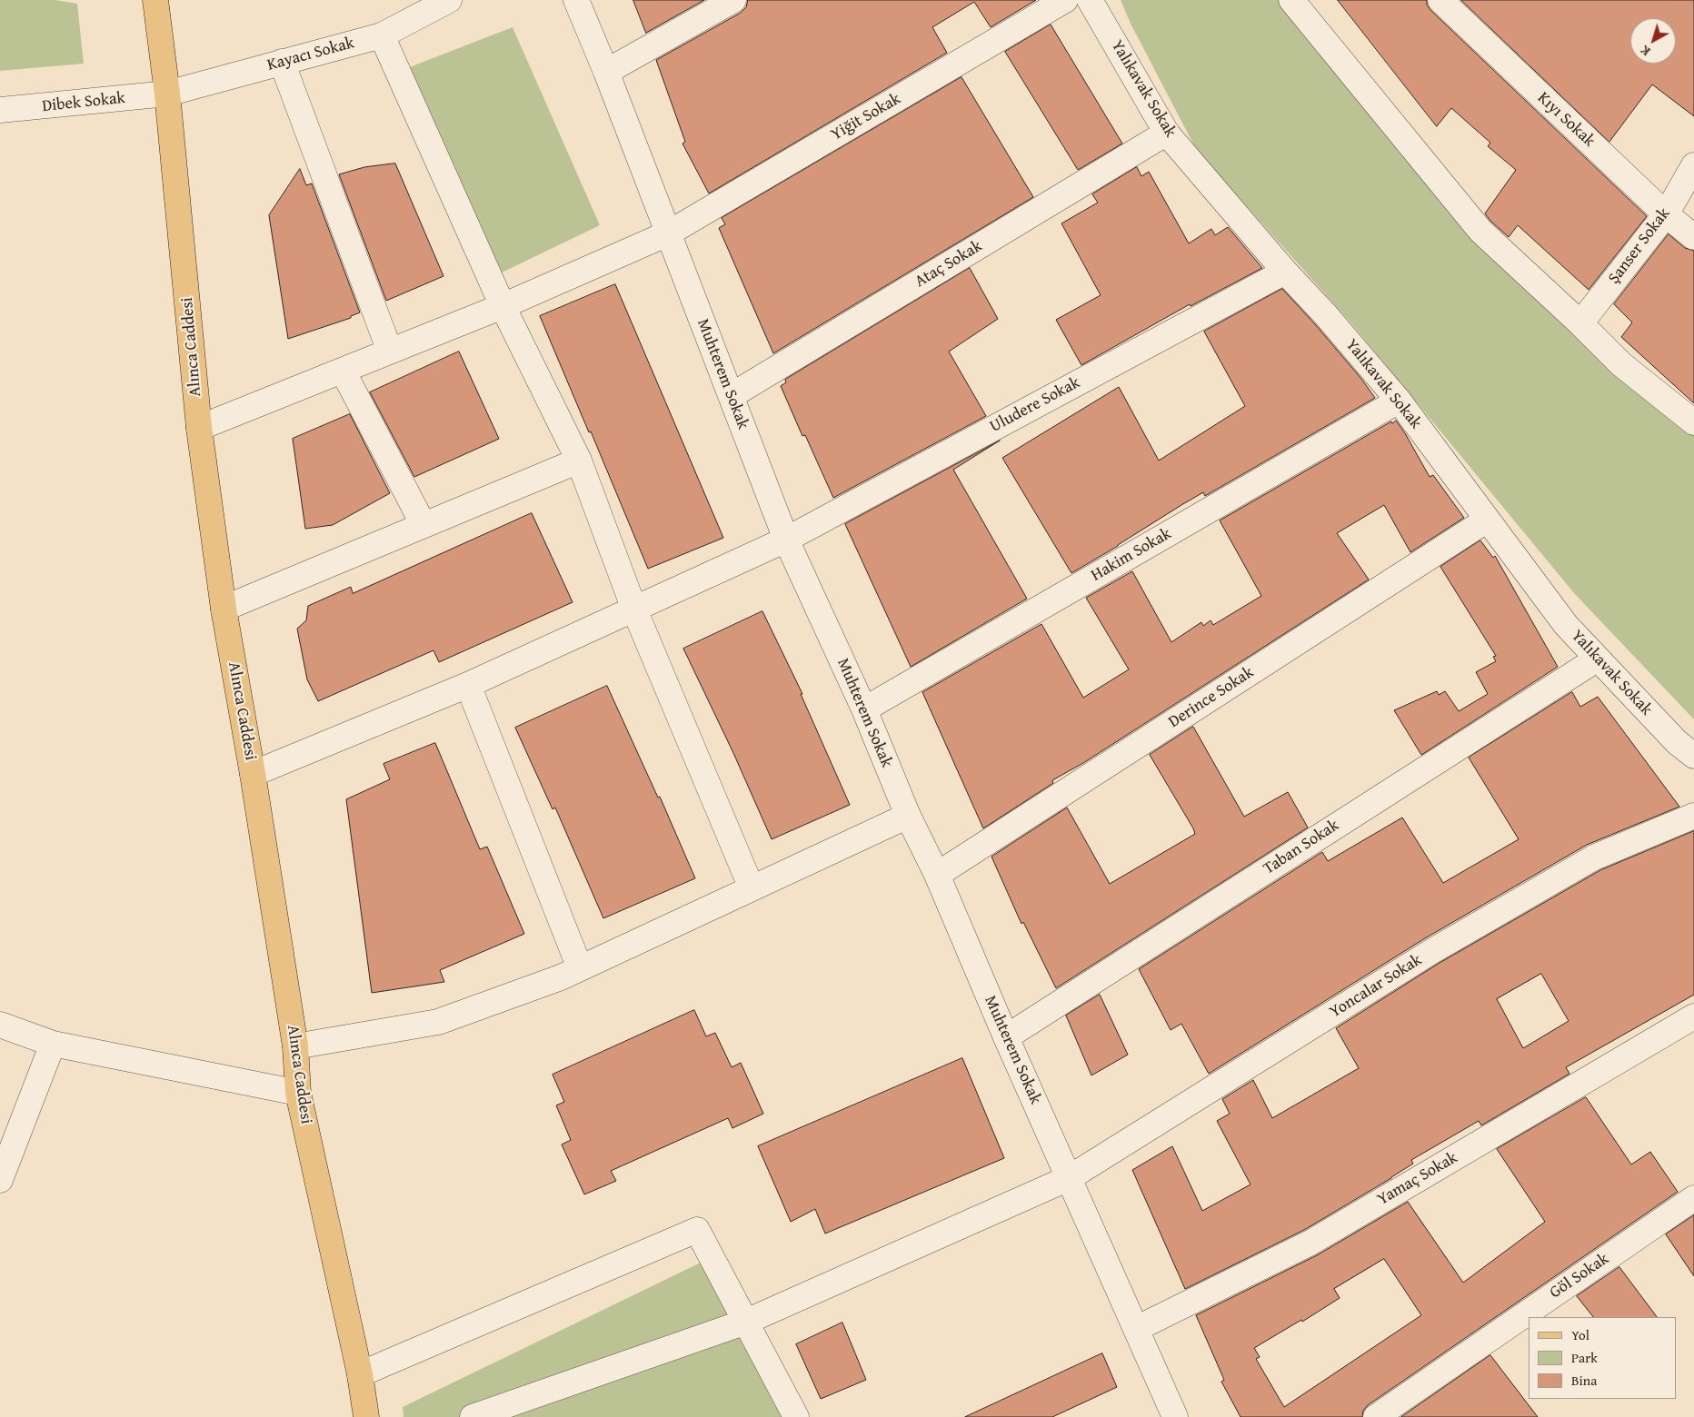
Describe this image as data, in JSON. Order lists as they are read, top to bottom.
{
  "streets": {
    "main road": ["Alınca Caddesi"],
    "street": [
      "Kayacı Sokak",
      "Yalıkavak Sokak",
      "Dibek Sokak",
      "Yiğit Sokak",
      "Kıyı Sokak",
      "Şanser Sokak",
      "Ataç Sokak",
      "Muhterem Sokak",
      "Uludere Sokak",
      "Hakim Sokak",
      "Derince Sokak",
      "Taban Sokak",
      "Yoncalar Sokak",
      "Yamaç Sokak",
      "Göl Sokak"
    ]
  },
  "crossings": [
    ["Kayacı Sokak", "Dibek Sokak"],
    ["Kayacı Sokak", "Alınca Caddesi"],
    ["Yalıkavak Sokak", "Ataç Sokak"],
    ["Yalıkavak Sokak", "Uludere Sokak"],
    ["Yalıkavak Sokak", "Hakim Sokak"],
    ["Yalıkavak Sokak", "Derince Sokak"],
    ["Yalıkavak Sokak", "Taban Sokak"],
    ["Dibek Sokak", "Alınca Caddesi"],
    ["Yiğit Sokak", "Alınca Caddesi"],
    ["Yiğit Sokak", "Muhterem Sokak"],
    ["Kıyı Sokak", "Şanser Sokak"],
    ["Ataç Sokak", "Muhterem Sokak"],
    ["Alınca Caddesi", "Uludere Sokak"],
    ["Muhterem Sokak", "Uludere Sokak"],
    ["Muhterem Sokak", "Hakim Sokak"],
    ["Muhterem Sokak", "Derince Sokak"],
    ["Muhterem Sokak", "Taban Sokak"],
    ["Muhterem Sokak", "Yoncalar Sokak"],
    ["Muhterem Sokak", "Yamaç Sokak"]
  ],
  "legend": ["Yol", "Park", "Bina"],
  "north": "bottom left"
}
